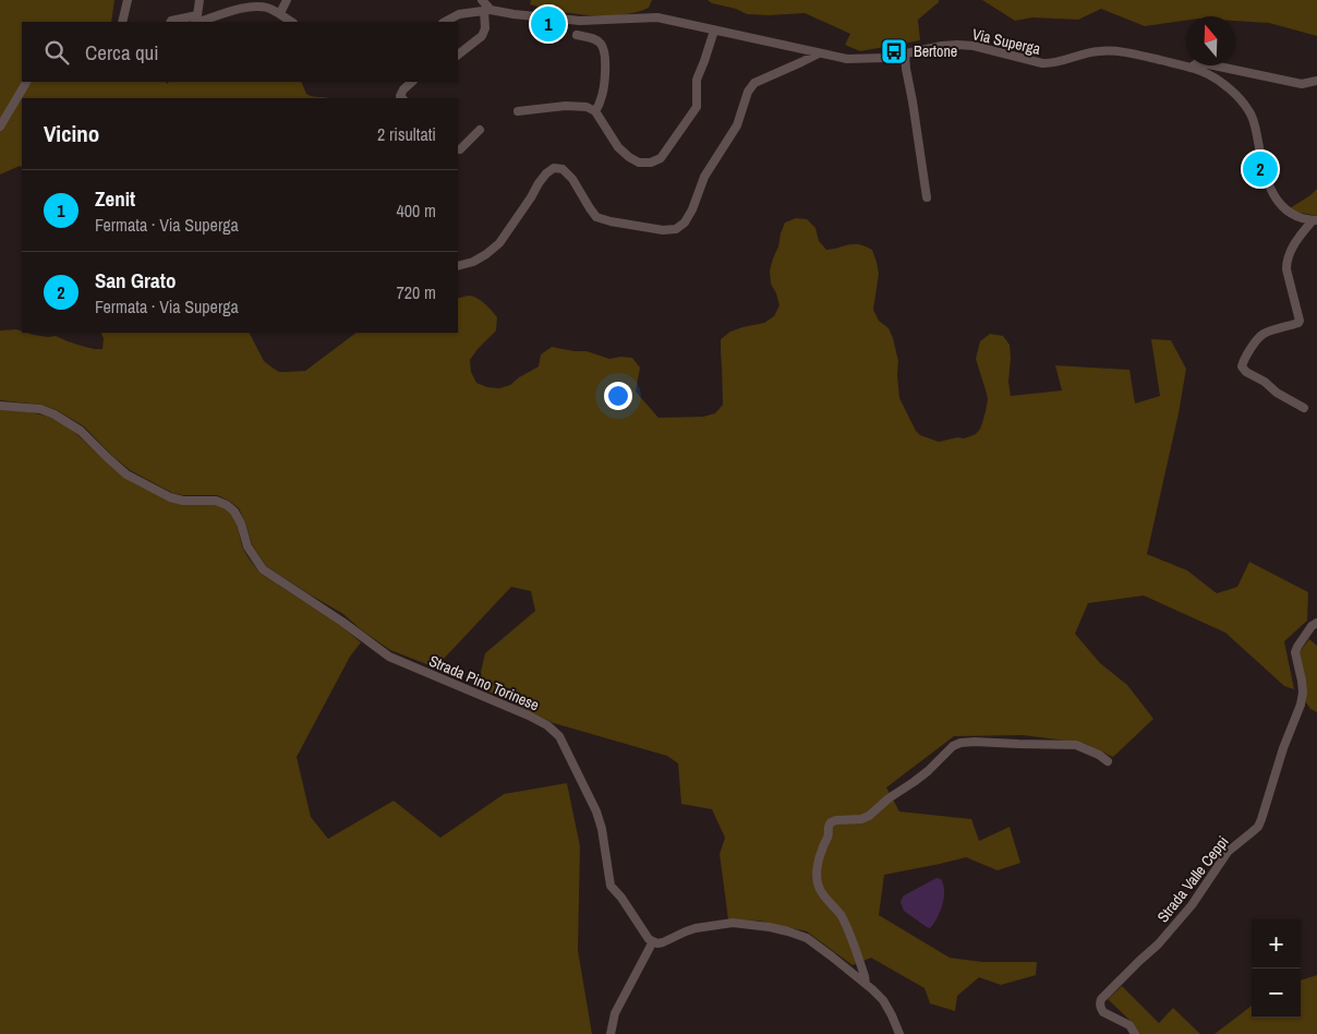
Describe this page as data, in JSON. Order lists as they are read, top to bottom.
{
  "streets": {
    "street": ["Via Superga", "Strada Pino Torinese", "Strada Valle Ceppi"]
  },
  "places": {
    "bus stop": ["Bertone"]
  },
  "north": "top",
  "page": {
    "pins": ["1", "2"],
    "search": "Cerca qui",
    "heading": ["Vicino", "2 risultati"],
    "list": [
      {
        "mark": "1",
        "name": "Zenit",
        "note": "Fermata · Via Superga",
        "value": "400 m"
      },
      {
        "mark": "2",
        "name": "San Grato",
        "note": "Fermata · Via Superga",
        "value": "720 m"
      }
    ],
    "map_buttons": ["+", "−"]
  }
}
